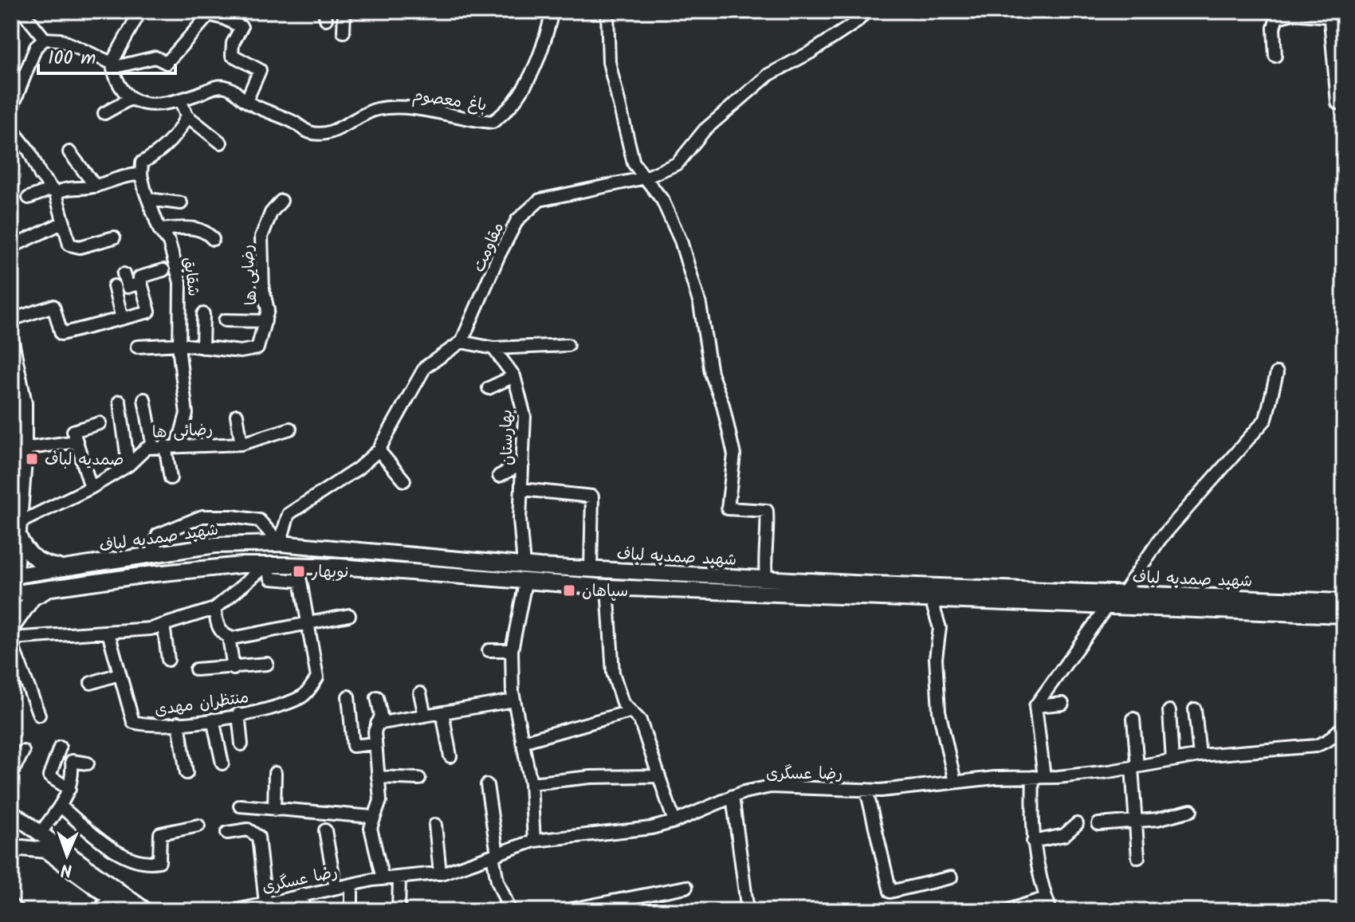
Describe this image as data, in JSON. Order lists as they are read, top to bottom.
{
  "streets": {
    "main road": ["شهید صمدیه لباف"],
    "street": [
      "باغ معصوم",
      "مقاومت",
      "رضایی ها",
      "شقایق",
      "رضائی ها",
      "بهارستان",
      "منتظران مهدی",
      "رضا عسگری"
    ]
  },
  "crossings": [
    ["رضایی ها", "شقایق"],
    ["شقایق", "رضائی ها"],
    ["بهارستان", "شهید صمدیه لباف"]
  ],
  "places": {
    "transit": ["صمدیه لباف", "نوبهار", "سپاهان"]
  },
  "scale_bar": "100 m",
  "north": "bottom"
}
